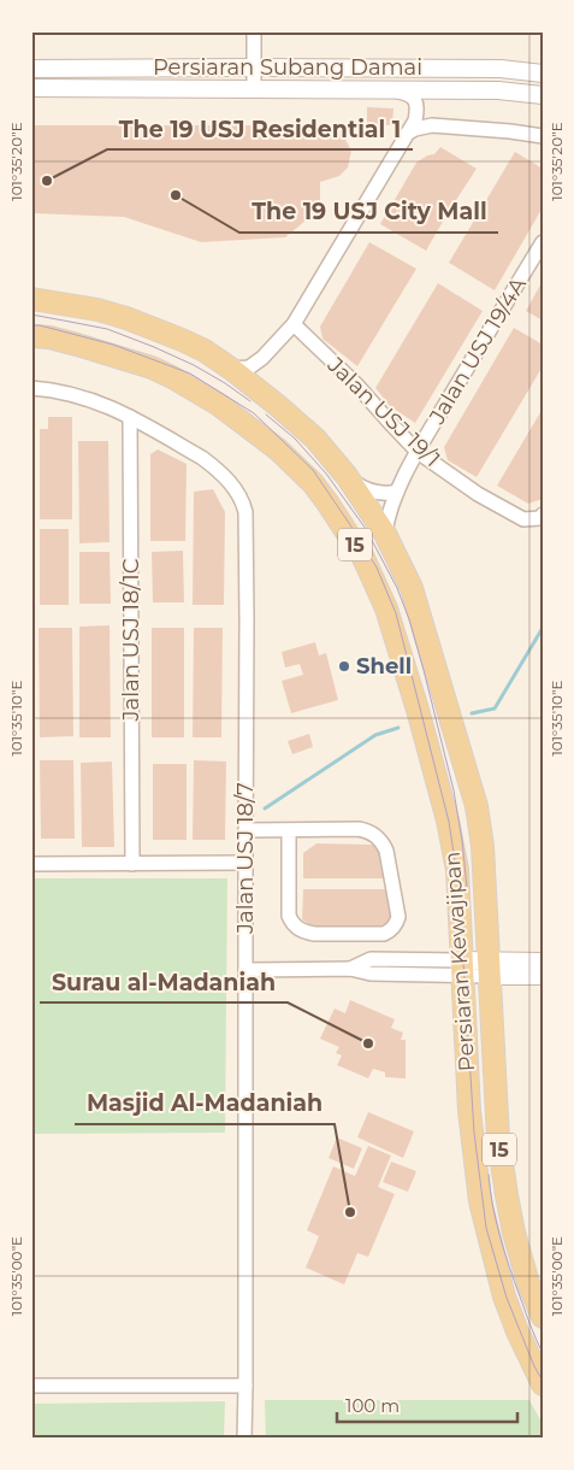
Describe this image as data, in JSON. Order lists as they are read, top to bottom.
{
  "streets": {
    "main road": ["15", "Persiaran Kewajipan"],
    "street": [
      "Persiaran Subang Damai",
      "Jalan USJ 19/4A",
      "Jalan USJ 19/1",
      "Jalan USJ 18/1C",
      "Jalan USJ 18/7"
    ]
  },
  "crossings": [
    ["Jalan USJ 19/4A", "Jalan USJ 19/1"],
    ["Jalan USJ 19/4A", "Persiaran Kewajipan"],
    ["Jalan USJ 18/1C", "Jalan USJ 18/7"]
  ],
  "places": [
    "The 19 USJ Residential 1",
    "The 19 USJ City Mall",
    "Shell",
    "Surau al-Madaniah",
    "Masjid Al-Madaniah"
  ],
  "scale_bar": "100 m",
  "coordinates": ["101°35'20\"E", "101°35'10\"E", "101°35'00\"E"]
}
